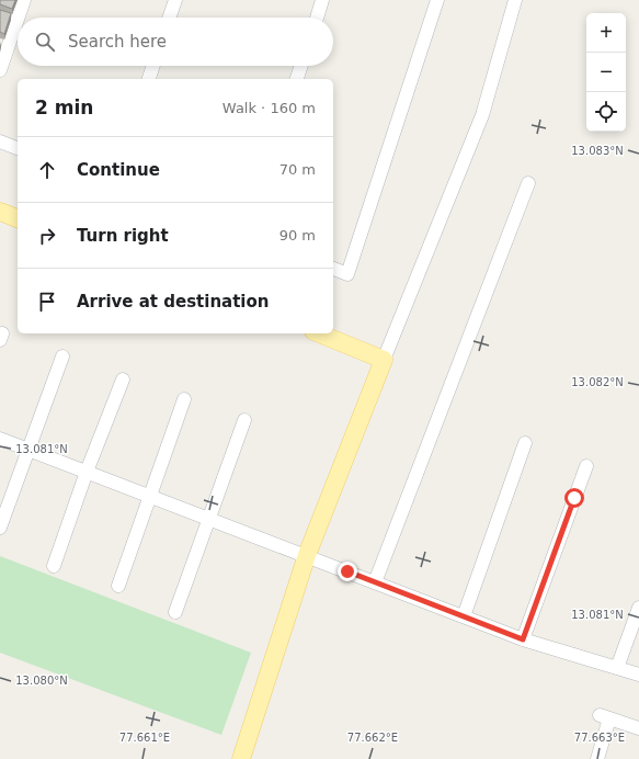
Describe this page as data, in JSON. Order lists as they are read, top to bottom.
{
  "page": {
    "map_buttons": ["+", "−"],
    "search": "Search here",
    "heading": ["2 min", "Walk · 160 m"],
    "list": [
      ["Continue", "70 m"],
      ["Turn right", "90 m"],
      "Arrive at destination"
    ]
  },
  "coordinates": [
    "13.083°N",
    "13.082°N",
    "13.081°N",
    "13.080°N",
    "77.661°E",
    "77.662°E",
    "77.663°E"
  ]
}
